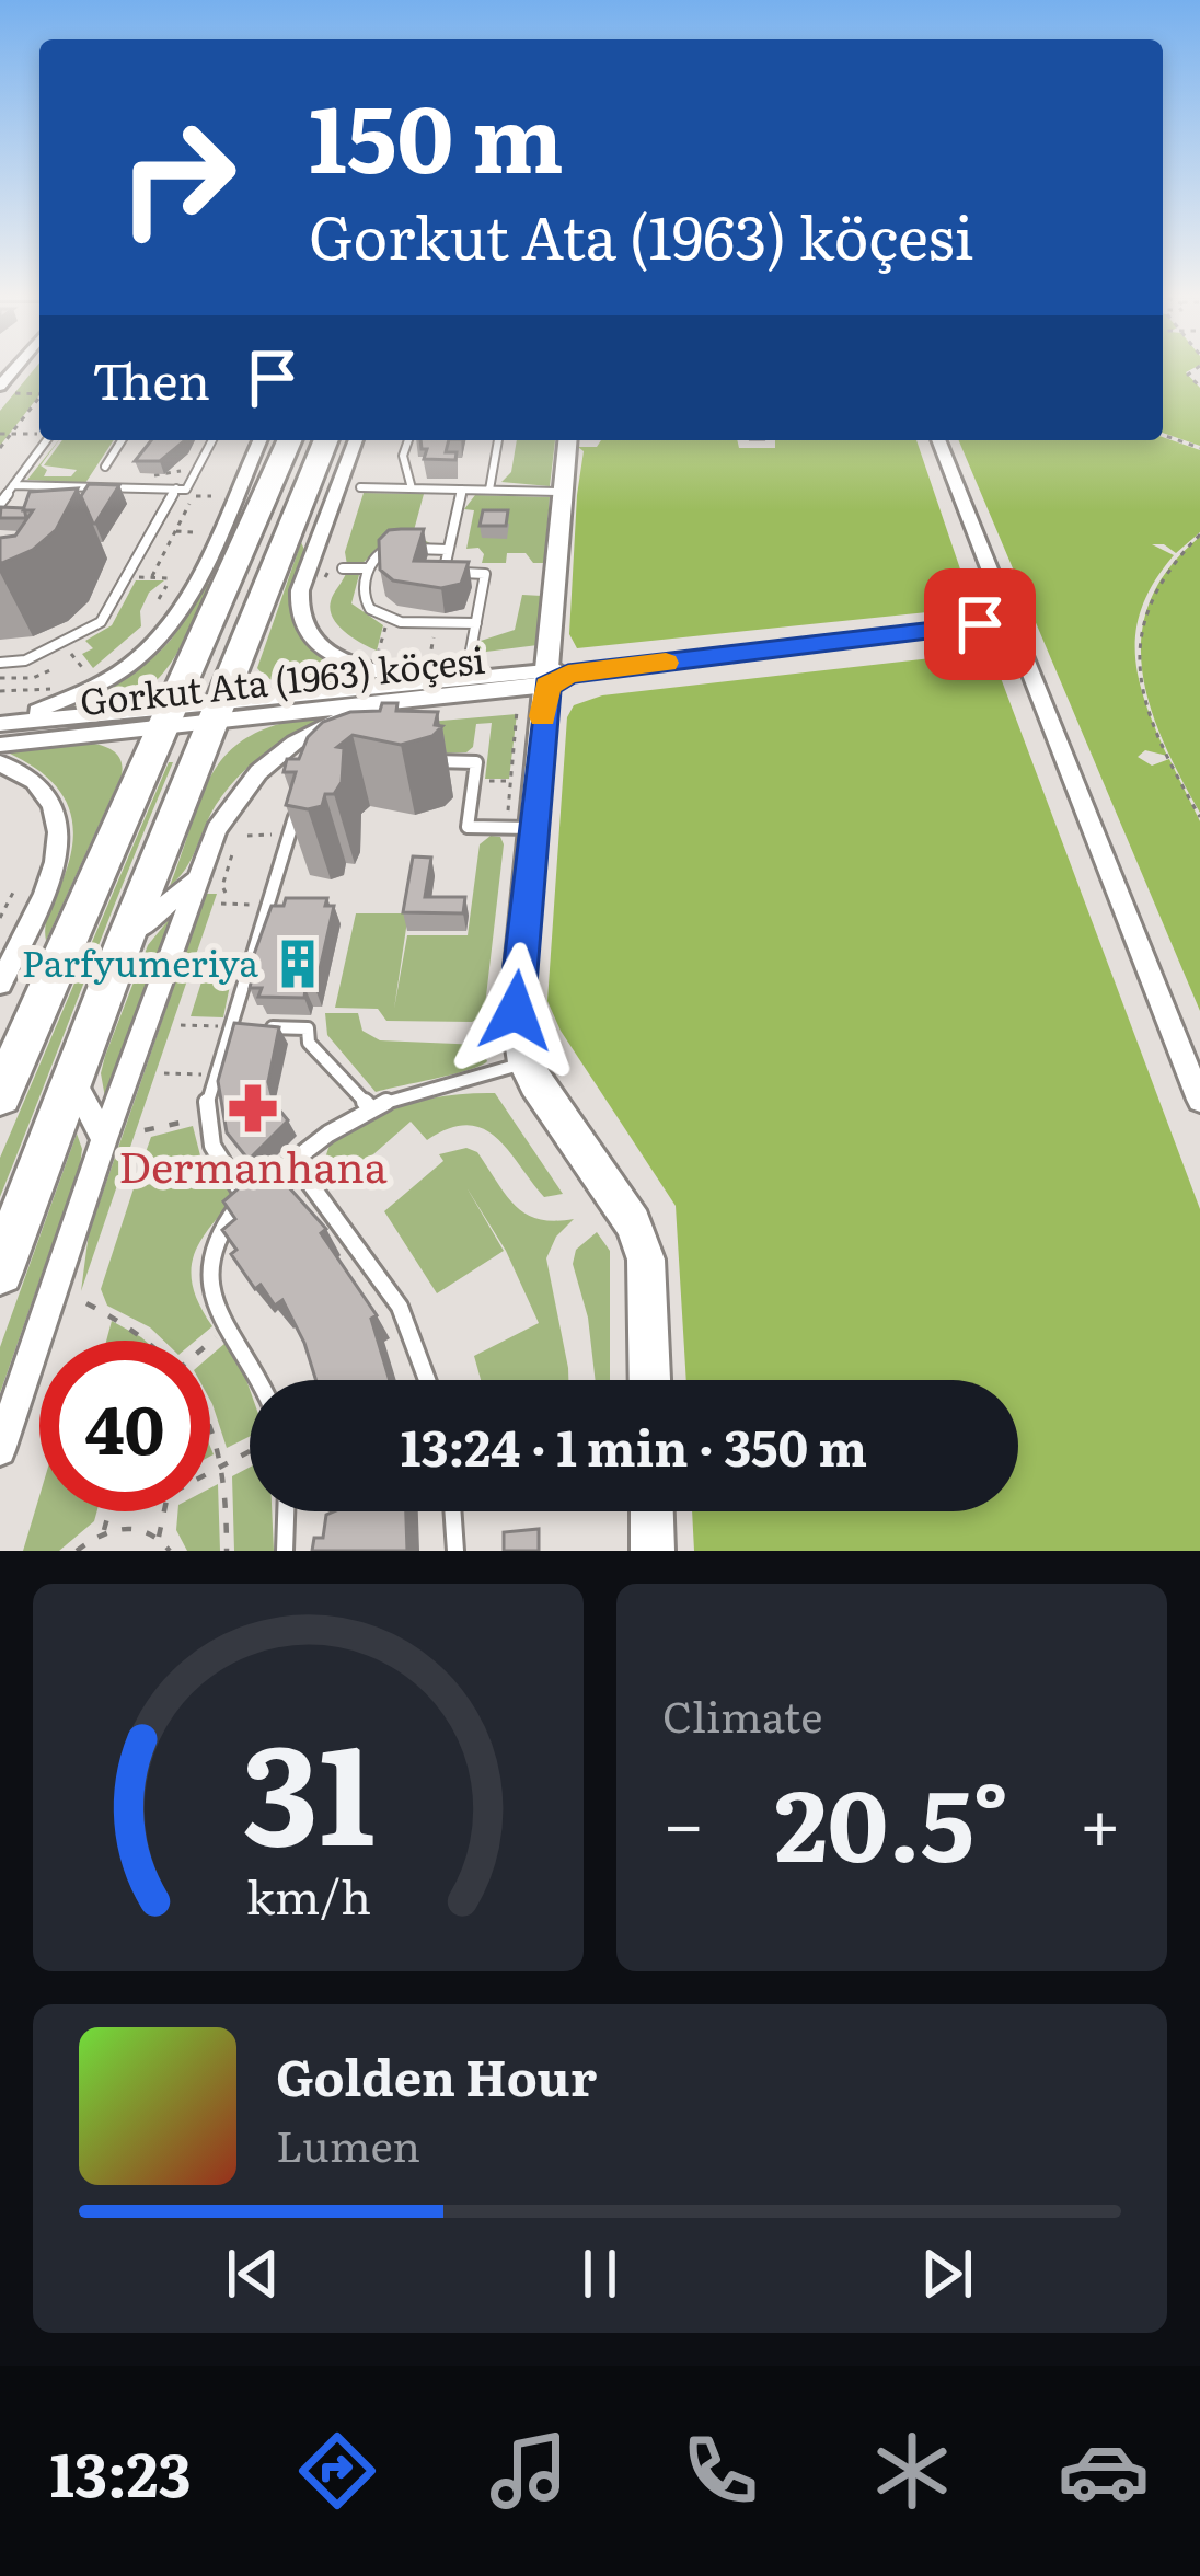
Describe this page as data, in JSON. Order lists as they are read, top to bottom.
{
  "streets": {
    "street": ["Gorkut Ata (1963) köçesi"]
  },
  "places": {
    "building": ["Parfyumeriya"],
    "pharmacy": ["Dermanhana"]
  },
  "page": {
    "turn": ["150 m", "Gorkut Ata (1963) köçesi"],
    "then": "Then",
    "limit": "40",
    "trip": "13:24 · 1 min · 350 m",
    "tile": "Climate",
    "heat": ["−", "20.5°", "+"],
    "song": ["Golden Hour", "Lumen"],
    "tabs": "13:23",
    "gauge": ["31", "km/h"]
  }
}
